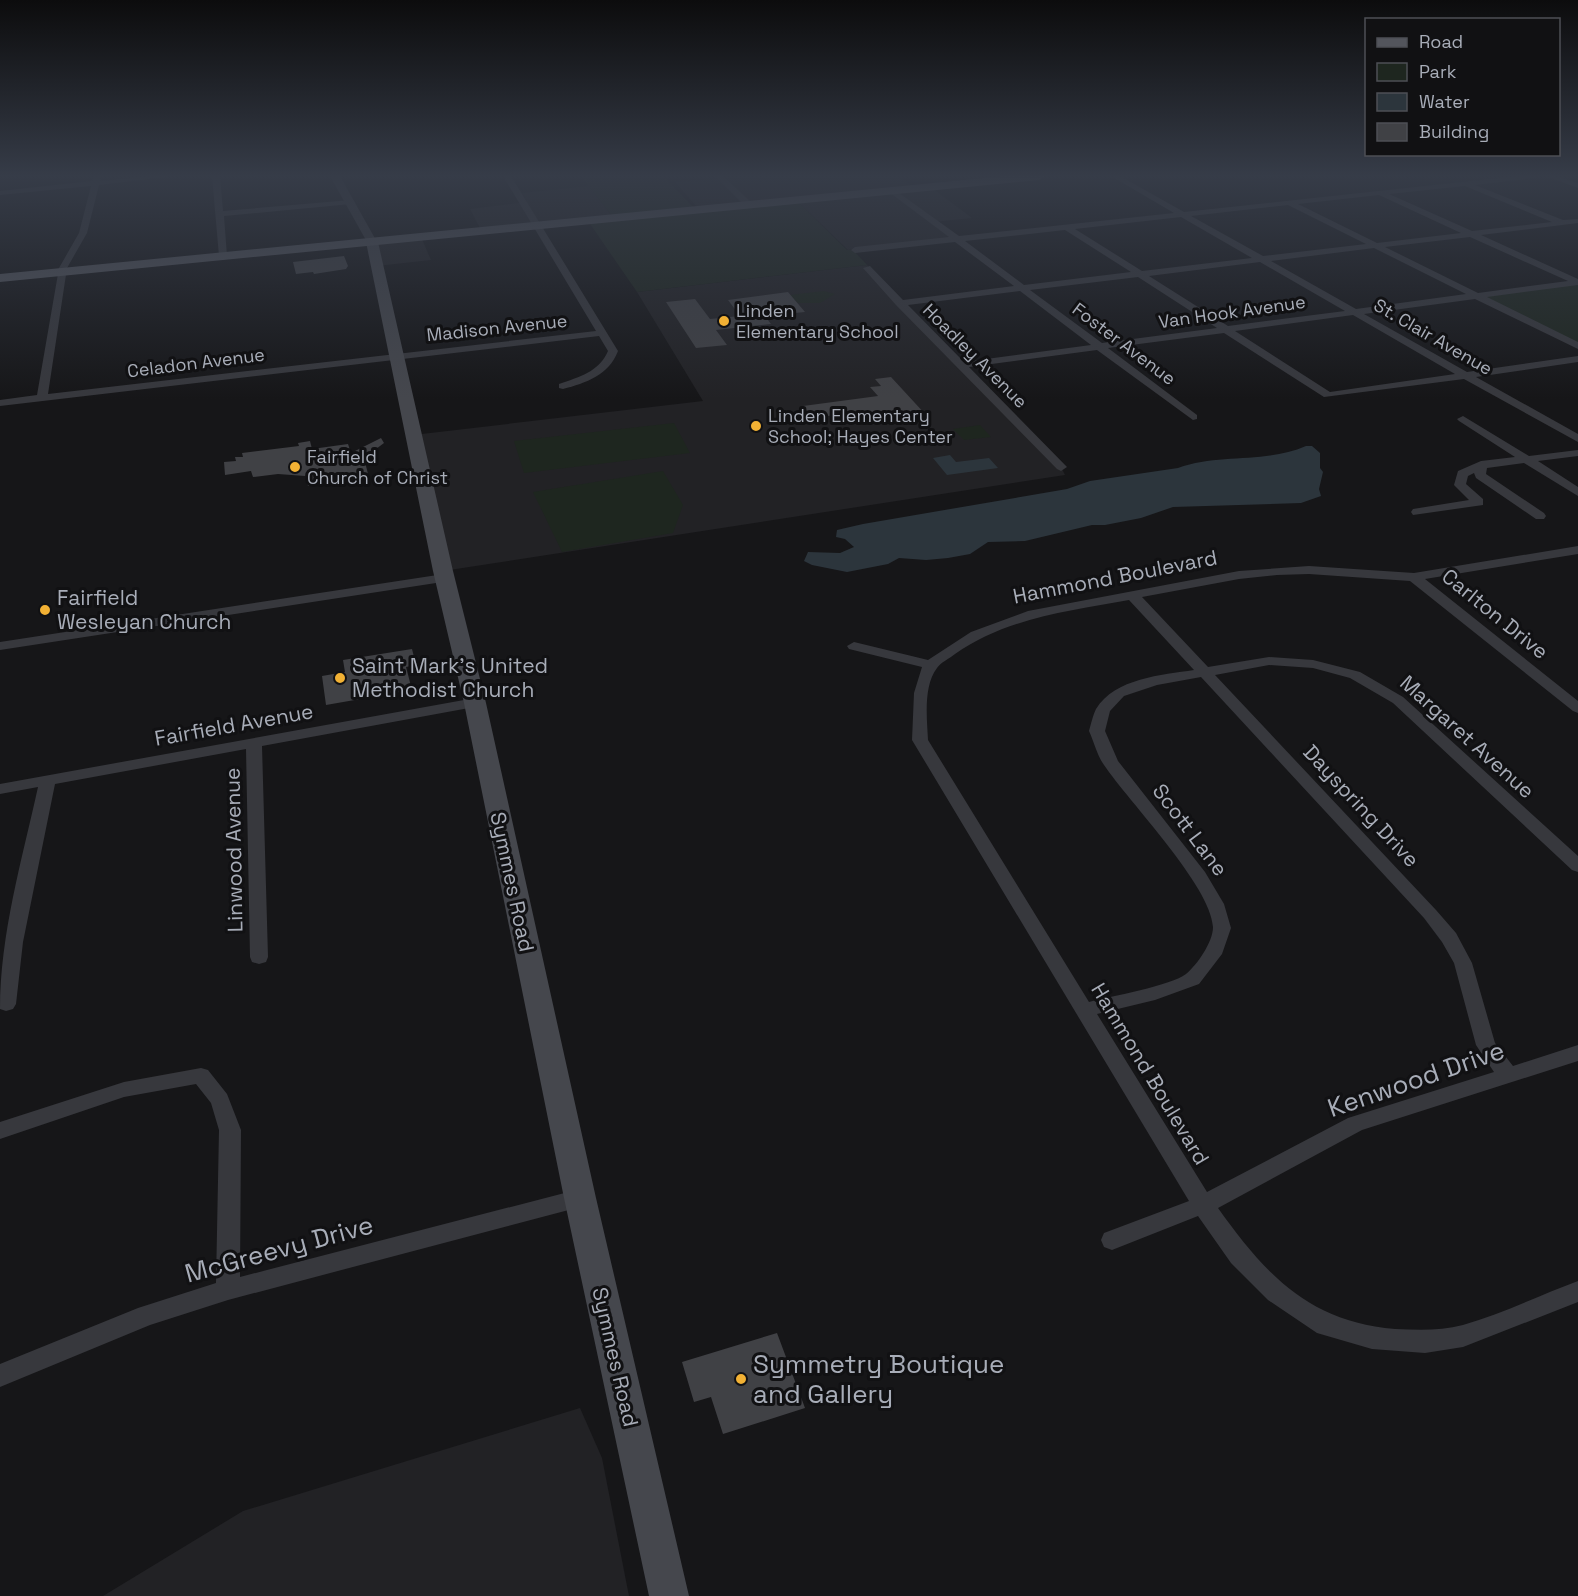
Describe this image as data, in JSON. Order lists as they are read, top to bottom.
{
  "streets": {
    "main road": ["Symmes Road"],
    "street": [
      "Van Hook Avenue",
      "Madison Avenue",
      "St. Clair Avenue",
      "Foster Avenue",
      "Hoadley Avenue",
      "Celadon Avenue",
      "Hammond Boulevard",
      "Carlton Drive",
      "Fairfield Avenue",
      "Margaret Avenue",
      "Dayspring Drive",
      "Scott Lane",
      "Linwood Avenue",
      "Kenwood Drive",
      "McGreevy Drive"
    ]
  },
  "crossings": [
    ["Van Hook Avenue", "St. Clair Avenue"],
    ["Van Hook Avenue", "Foster Avenue"],
    ["Van Hook Avenue", "Hoadley Avenue"],
    ["Madison Avenue", "Celadon Avenue"],
    ["Madison Avenue", "Symmes Road"],
    ["Celadon Avenue", "Symmes Road"],
    ["Hammond Boulevard", "Carlton Drive"],
    ["Hammond Boulevard", "Dayspring Drive"],
    ["Hammond Boulevard", "Scott Lane"],
    ["Hammond Boulevard", "Kenwood Drive"],
    ["Fairfield Avenue", "Linwood Avenue"],
    ["Fairfield Avenue", "Symmes Road"],
    ["Margaret Avenue", "Dayspring Drive"],
    ["Margaret Avenue", "Scott Lane"],
    ["Dayspring Drive", "Scott Lane"],
    ["Dayspring Drive", "Kenwood Drive"],
    ["Symmes Road", "McGreevy Drive"]
  ],
  "places": [
    "Linden Elementary School",
    "Linden Elementary School; Hayes Center",
    "Fairfield Church of Christ",
    "Fairfield Wesleyan Church",
    "Saint Mark’s United Methodist Church",
    "Symmetry Boutique and Gallery"
  ],
  "legend": [
    "Road",
    "Park",
    "Water",
    "Building"
  ]
}
